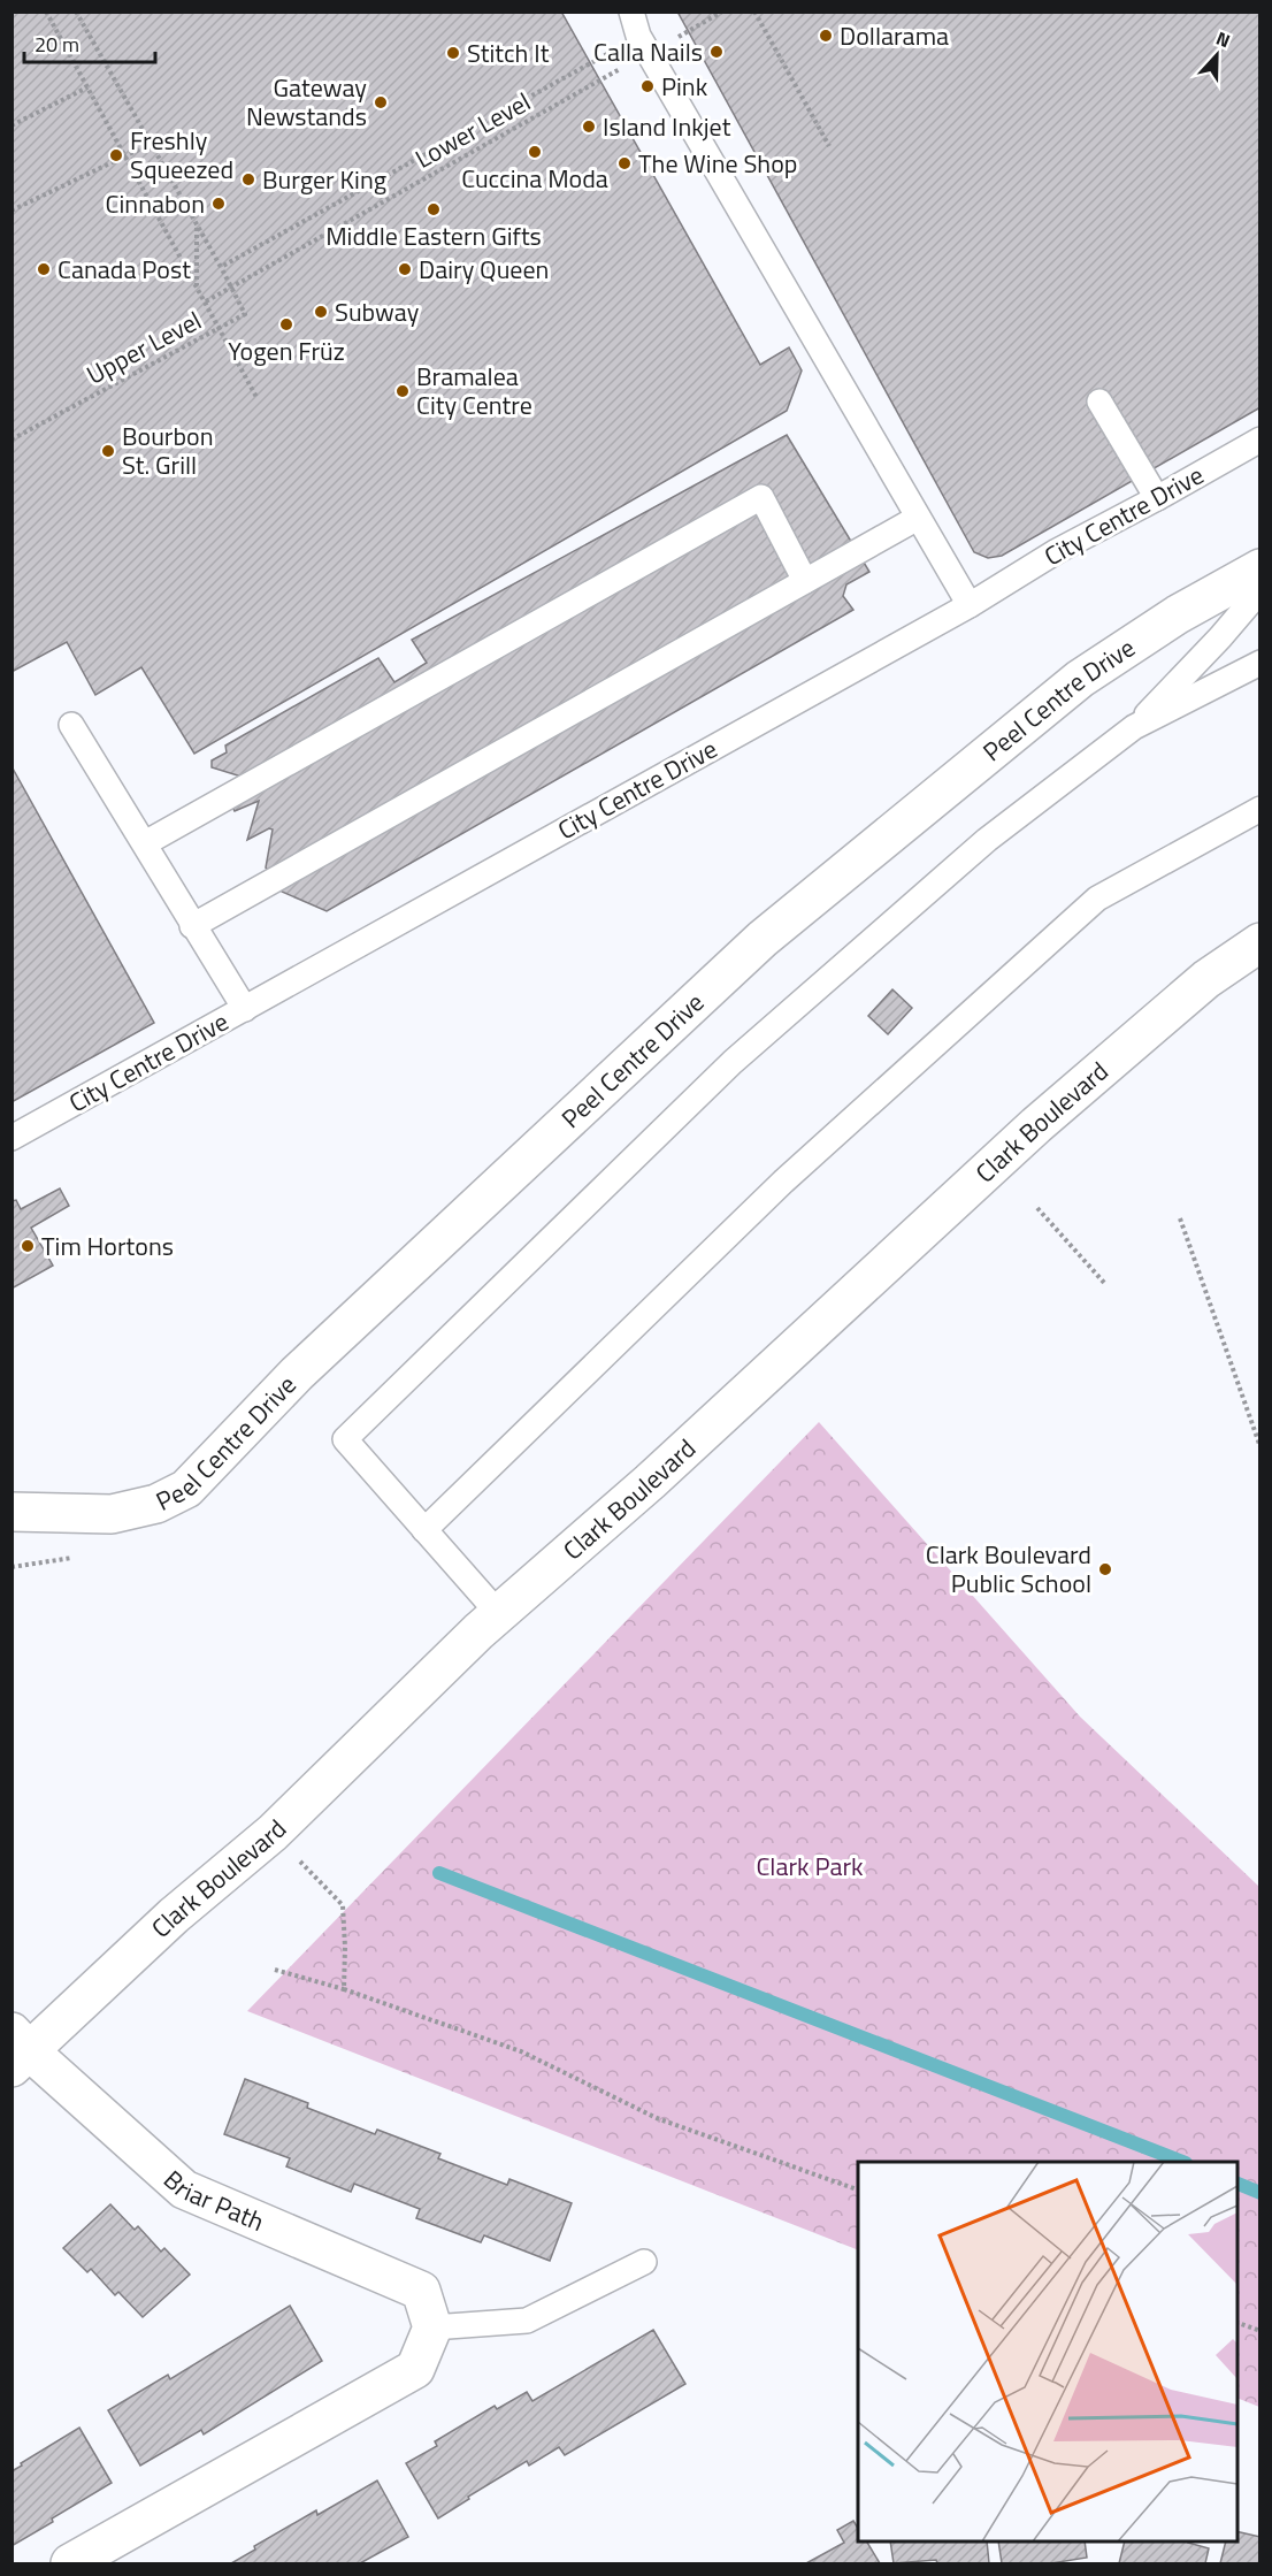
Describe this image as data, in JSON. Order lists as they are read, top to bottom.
{
  "streets": {
    "street": ["Peel Centre Drive", "Clark Boulevard", "Briar Path"],
    "lane": ["City Centre Drive"],
    "path": ["Lower Level", "Upper Level"]
  },
  "crossings": [
    ["Clark Boulevard", "Briar Path"]
  ],
  "parks": ["Clark Park"],
  "places": [
    "Dollarama",
    "Calla Nails",
    "Stitch It",
    "Pink",
    "Gateway Newstands",
    "Island Inkjet",
    "Cuccina Moda",
    "Freshly Squeezed",
    "The Wine Shop",
    "Burger King",
    "Cinnabon",
    "Middle Eastern Gifts",
    "Canada Post",
    "Dairy Queen",
    "Subway",
    "Yogen Früz",
    "Bramalea City Centre",
    "Bourbon St. Grill",
    "Tim Hortons",
    "Clark Boulevard Public School"
  ],
  "scale_bar": "20 m",
  "north": "top"
}
